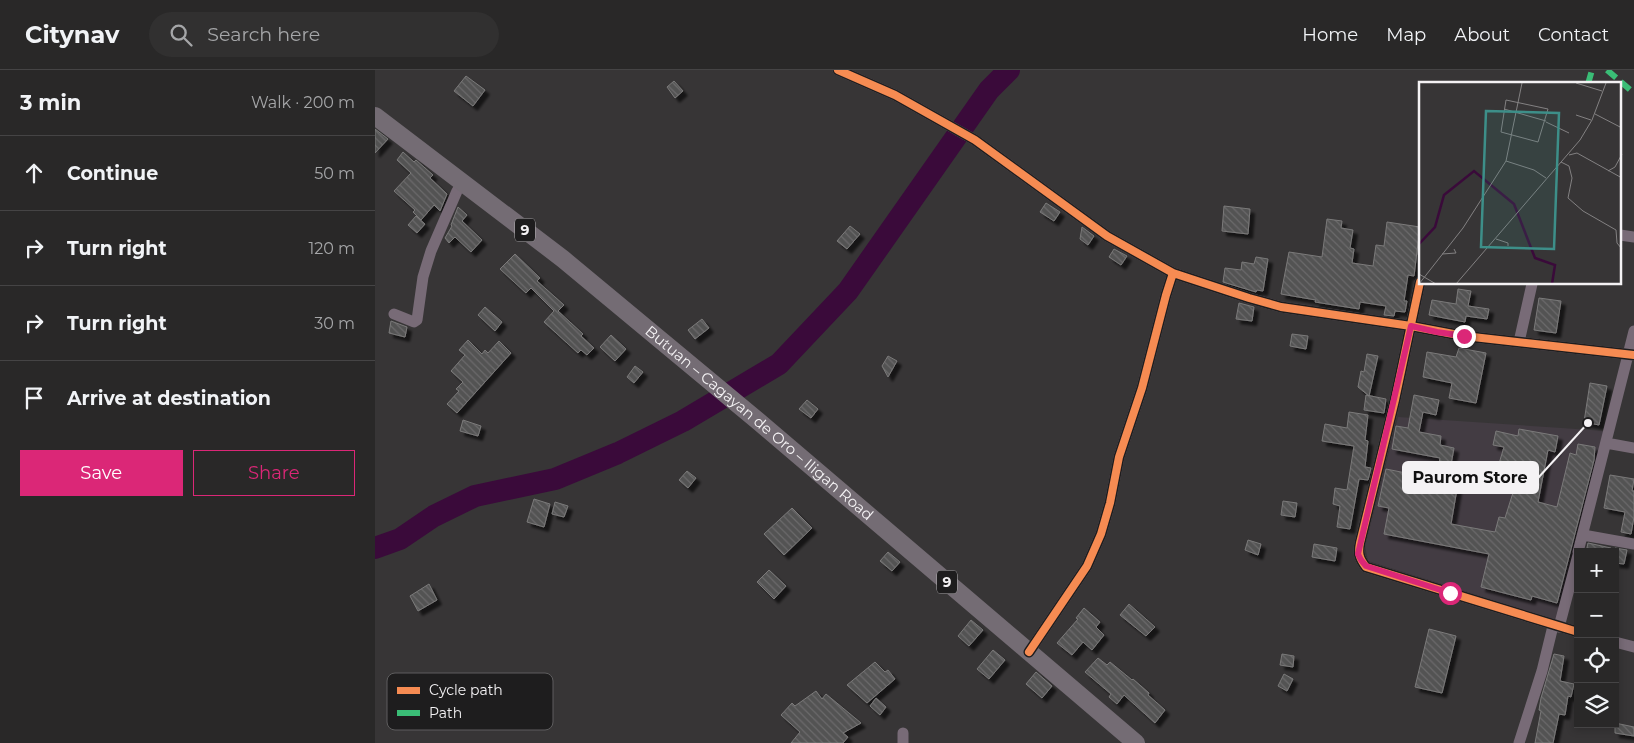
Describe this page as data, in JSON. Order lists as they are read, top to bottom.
{
  "streets": {
    "highway": ["9", "Butuan – Cagayan de Oro – Iligan Road"]
  },
  "places": ["Paurom Store"],
  "legend": ["Cycle path", "Path"],
  "page": {
    "header": "Citynav",
    "search": "Search here",
    "nav": [
      "Home",
      "Map",
      "About",
      "Contact"
    ],
    "heading": ["3 min", "Walk · 200 m"],
    "list": [
      ["Continue", "50 m"],
      ["Turn right", "120 m"],
      ["Turn right", "30 m"],
      "Arrive at destination"
    ],
    "buttons": ["Save", "Share"],
    "map_buttons": ["+", "−"]
  }
}
